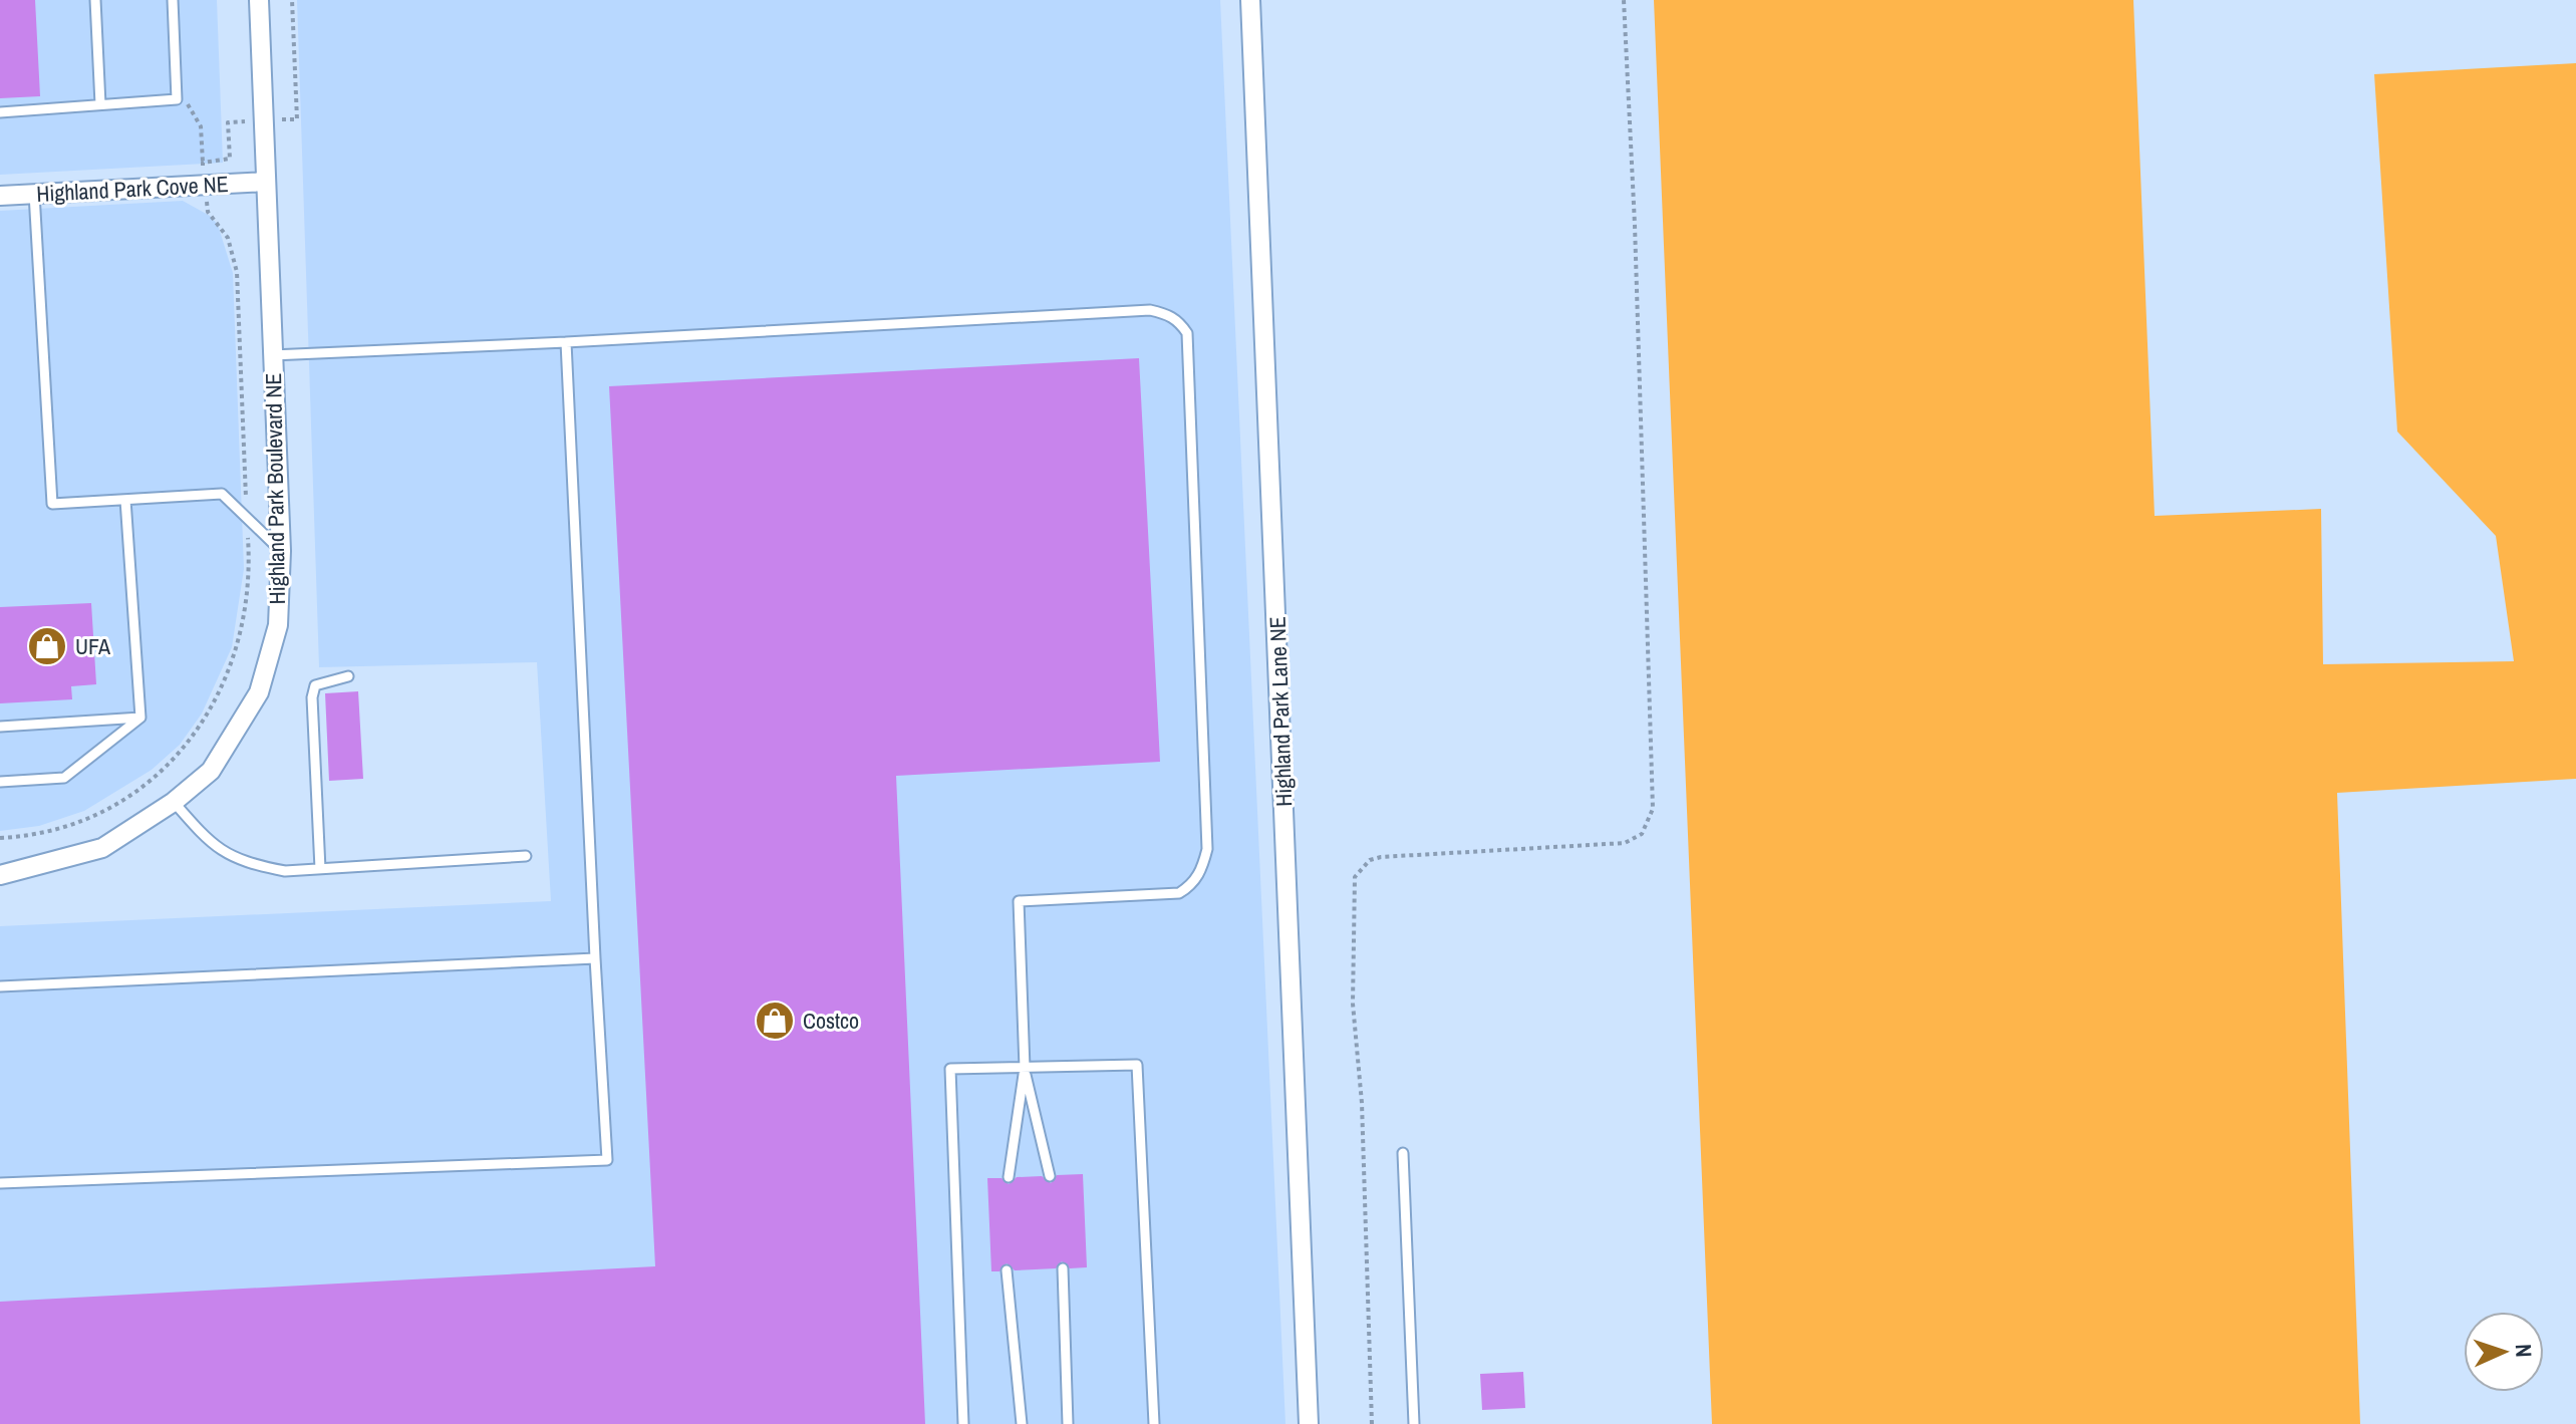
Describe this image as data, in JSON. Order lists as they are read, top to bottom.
{
  "streets": {
    "street": ["Highland Park Cove NE", "Highland Park Boulevard NE", "Highland Park Lane NE"]
  },
  "crossings": [
    ["Highland Park Cove NE", "Highland Park Boulevard NE"]
  ],
  "places": {
    "shop": ["UFA", "Costco"]
  },
  "north": "right"
}
